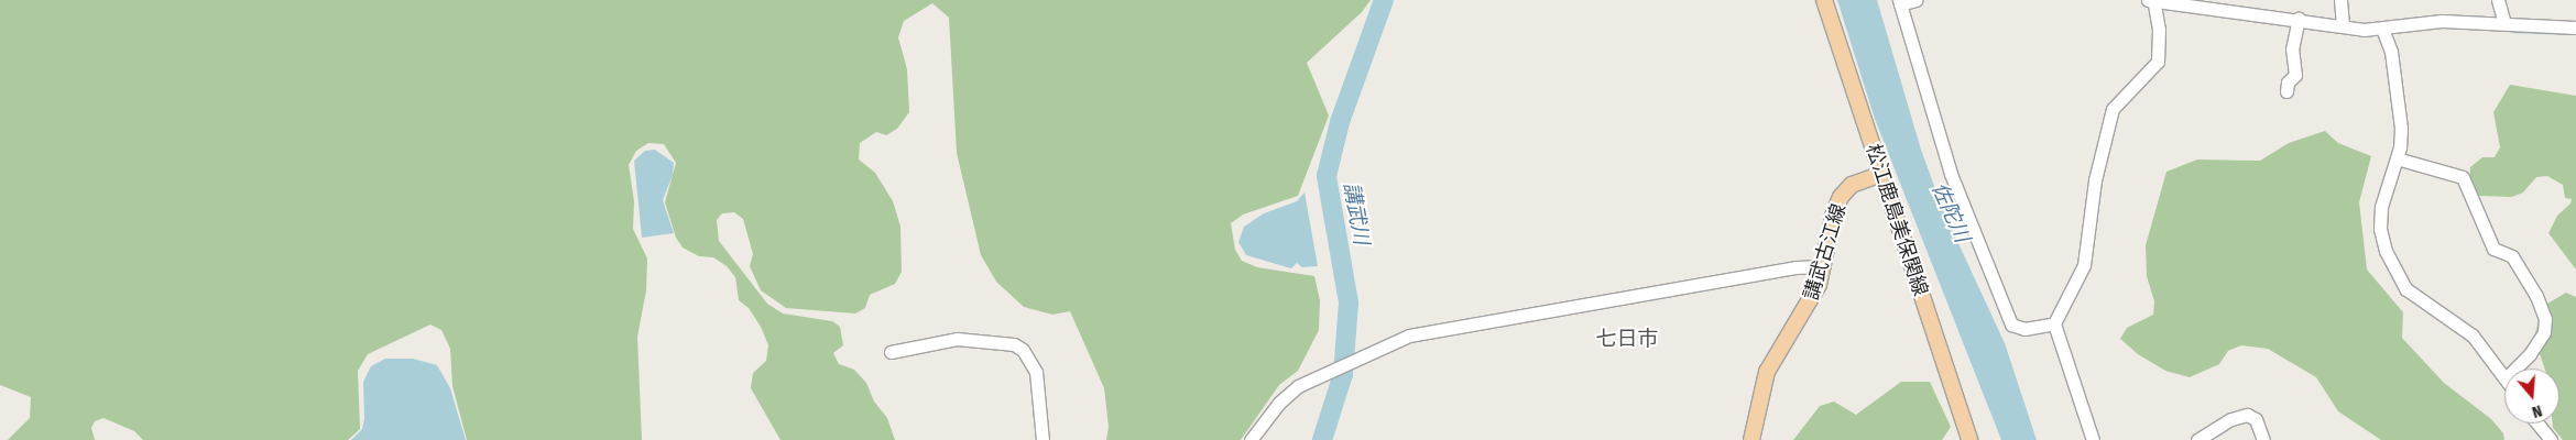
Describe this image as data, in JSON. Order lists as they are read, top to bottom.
{
  "streets": {
    "main road": ["松江鹿島美保関線", "講武古江線"]
  },
  "crossings": [
    ["松江鹿島美保関線", "講武古江線"]
  ],
  "districts": ["七日市"],
  "water": ["佐陀川", "講武川"],
  "north": "bottom"
}
